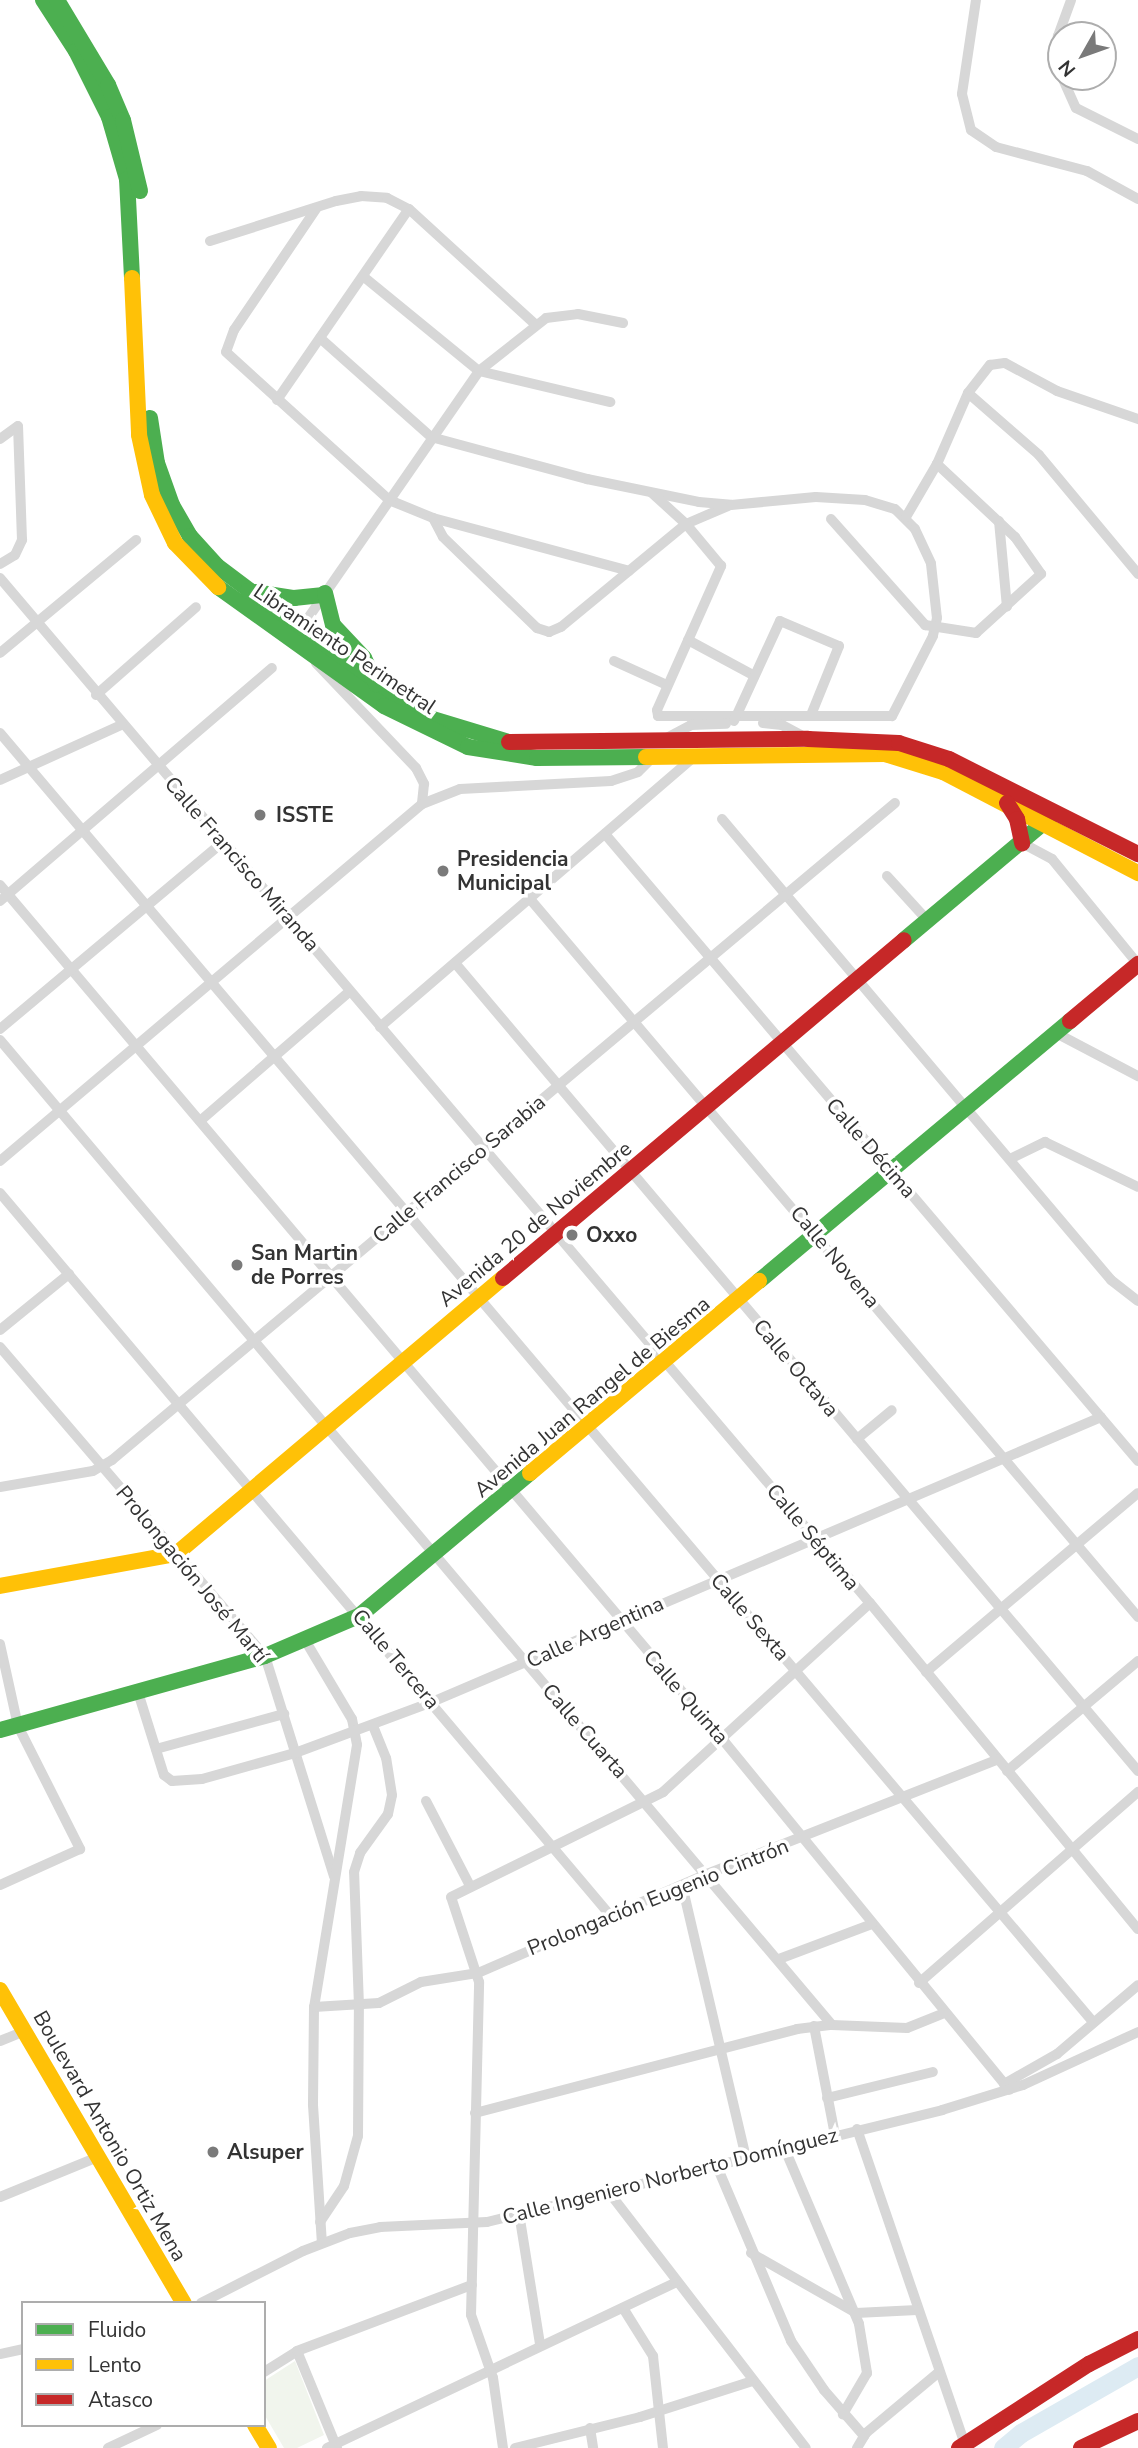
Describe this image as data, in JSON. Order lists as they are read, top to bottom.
{
  "streets": {
    "main road": [
      "Libramiento Perimetral",
      "Avenida 20 de Noviembre",
      "Avenida Juan Rangel de Biesma",
      "Boulevard Antonio Ortiz Mena"
    ],
    "street": [
      "Calle Francisco Miranda",
      "Calle Décima",
      "Calle Francisco Sarabia",
      "Calle Novena",
      "Calle Octava",
      "Calle Séptima",
      "Prolongación José Martí",
      "Calle Sexta",
      "Calle Argentina",
      "Calle Tercera",
      "Calle Quinta",
      "Calle Cuarta",
      "Prolongación Eugenio Cintrón",
      "Calle Ingeniero Norberto Domínguez"
    ]
  },
  "crossings": [
    ["Libramiento Perimetral", "Avenida 20 de Noviembre"],
    ["Calle Francisco Miranda", "Calle Francisco Sarabia"],
    ["Calle Francisco Miranda", "Calle Séptima"],
    ["Calle Décima", "Calle Francisco Sarabia"],
    ["Calle Décima", "Avenida 20 de Noviembre"],
    ["Calle Décima", "Avenida Juan Rangel de Biesma"],
    ["Calle Décima", "Calle Argentina"],
    ["Calle Francisco Sarabia", "Calle Novena"],
    ["Calle Francisco Sarabia", "Calle Octava"],
    ["Calle Francisco Sarabia", "Calle Séptima"],
    ["Calle Francisco Sarabia", "Prolongación José Martí"],
    ["Calle Francisco Sarabia", "Calle Sexta"],
    ["Calle Francisco Sarabia", "Calle Tercera"],
    ["Calle Francisco Sarabia", "Calle Quinta"],
    ["Calle Francisco Sarabia", "Calle Cuarta"],
    ["Avenida 20 de Noviembre", "Calle Novena"],
    ["Avenida 20 de Noviembre", "Calle Octava"],
    ["Avenida 20 de Noviembre", "Calle Séptima"],
    ["Avenida 20 de Noviembre", "Prolongación José Martí"],
    ["Avenida 20 de Noviembre", "Calle Sexta"],
    ["Avenida 20 de Noviembre", "Calle Tercera"],
    ["Avenida 20 de Noviembre", "Calle Quinta"],
    ["Avenida 20 de Noviembre", "Calle Cuarta"],
    ["Calle Novena", "Avenida Juan Rangel de Biesma"],
    ["Calle Novena", "Calle Argentina"],
    ["Calle Octava", "Avenida Juan Rangel de Biesma"],
    ["Calle Octava", "Calle Argentina"],
    ["Avenida Juan Rangel de Biesma", "Calle Séptima"],
    ["Avenida Juan Rangel de Biesma", "Prolongación José Martí"],
    ["Avenida Juan Rangel de Biesma", "Calle Sexta"],
    ["Avenida Juan Rangel de Biesma", "Calle Argentina"],
    ["Avenida Juan Rangel de Biesma", "Calle Tercera"],
    ["Avenida Juan Rangel de Biesma", "Calle Quinta"],
    ["Avenida Juan Rangel de Biesma", "Calle Cuarta"],
    ["Calle Séptima", "Calle Argentina"],
    ["Calle Séptima", "Prolongación Eugenio Cintrón"],
    ["Prolongación José Martí", "Calle Argentina"],
    ["Calle Sexta", "Calle Argentina"],
    ["Calle Sexta", "Prolongación Eugenio Cintrón"],
    ["Calle Argentina", "Calle Tercera"],
    ["Calle Argentina", "Calle Quinta"],
    ["Calle Argentina", "Calle Cuarta"],
    ["Calle Tercera", "Prolongación Eugenio Cintrón"],
    ["Calle Quinta", "Prolongación Eugenio Cintrón"],
    ["Calle Quinta", "Calle Ingeniero Norberto Domínguez"],
    ["Calle Cuarta", "Prolongación Eugenio Cintrón"]
  ],
  "places": [
    "ISSTE",
    "Presidencia Municipal",
    "Oxxo",
    "San Martin de Porres",
    "Alsuper"
  ],
  "legend": ["Fluido", "Lento", "Atasco"],
  "north": "bottom left"
}
